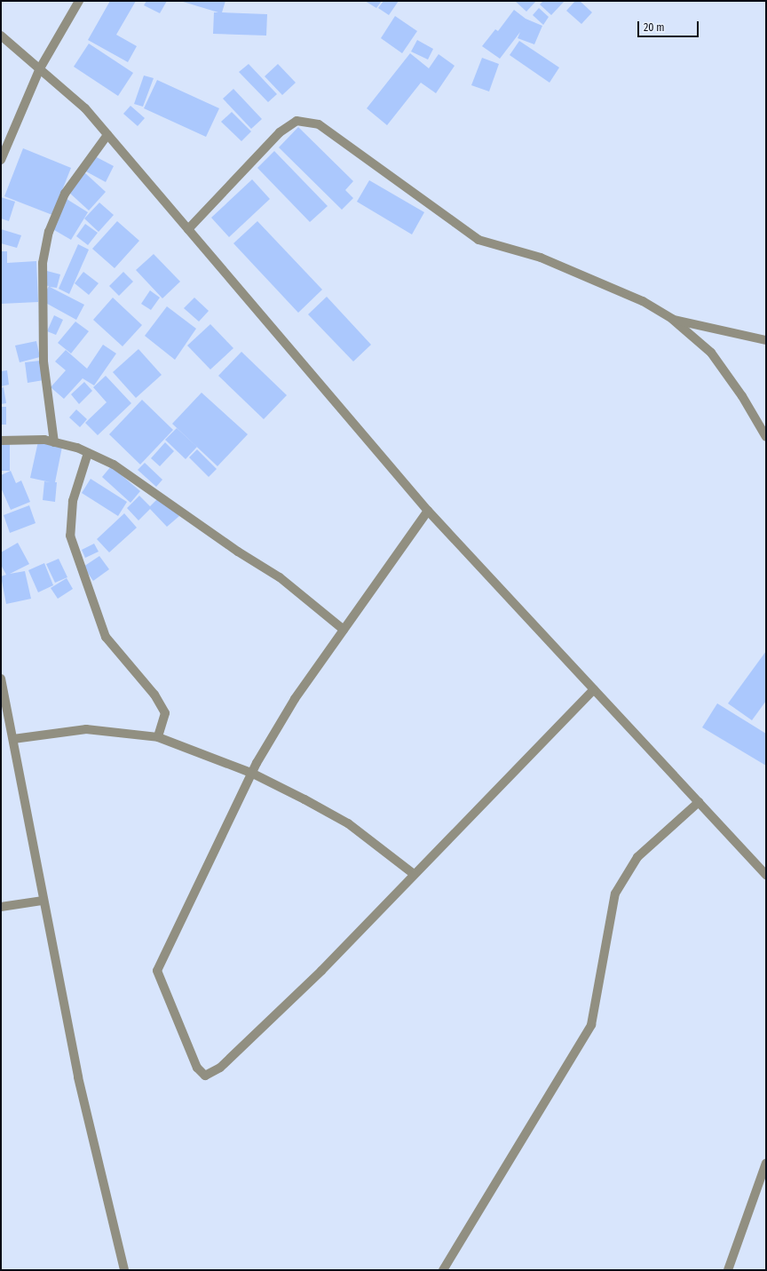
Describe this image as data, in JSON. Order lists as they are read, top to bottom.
{
  "scale_bar": "20 m"
}
